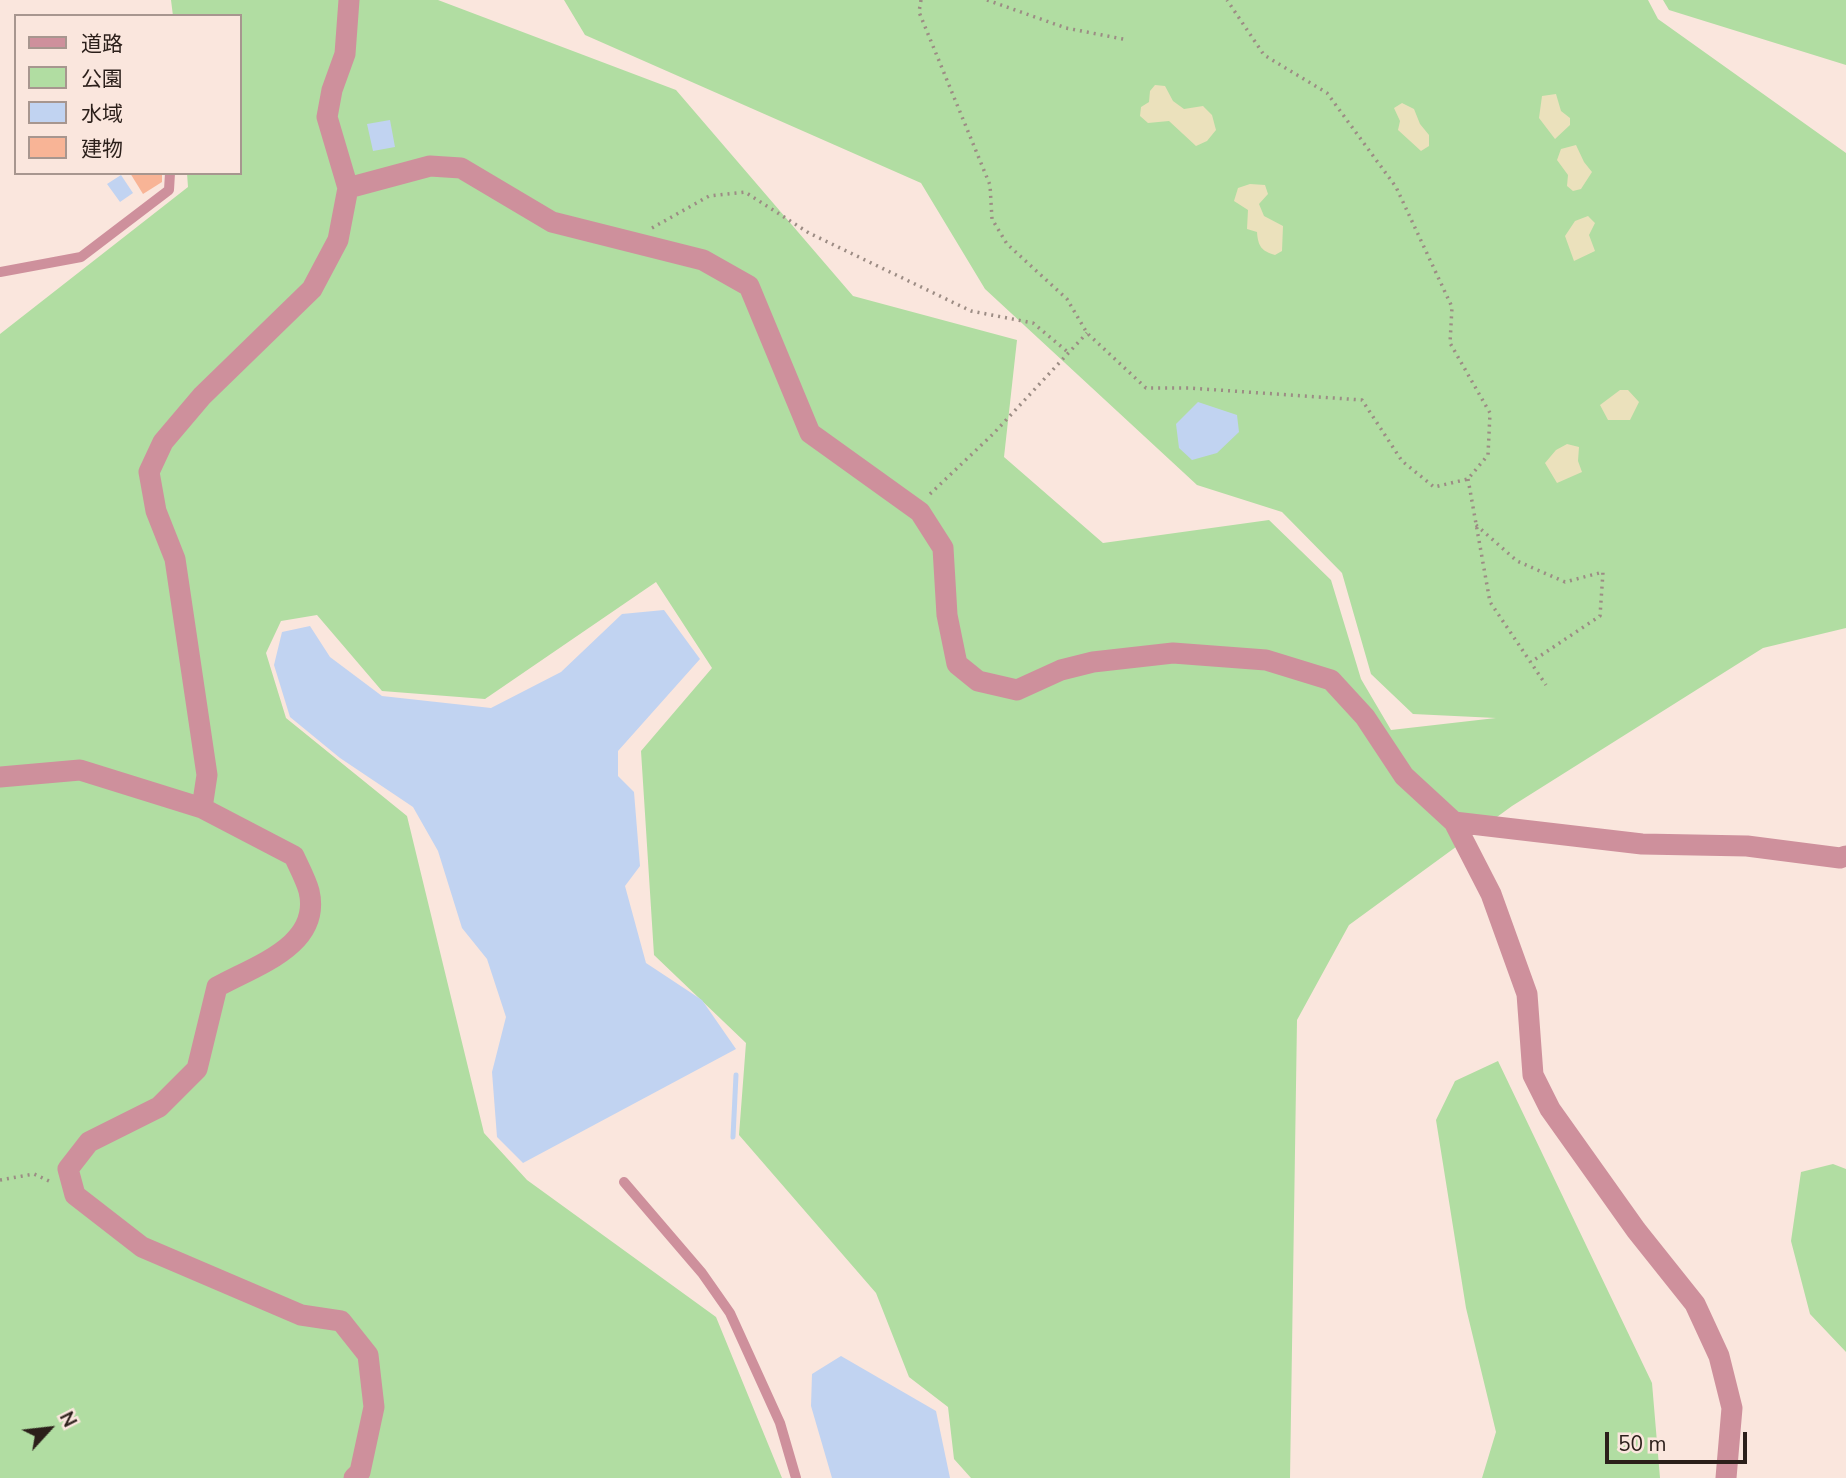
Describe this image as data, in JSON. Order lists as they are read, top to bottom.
{
  "legend": [
    "道路",
    "公園",
    "水域",
    "建物"
  ],
  "scale_bar": "50 m",
  "north": "top right"
}
